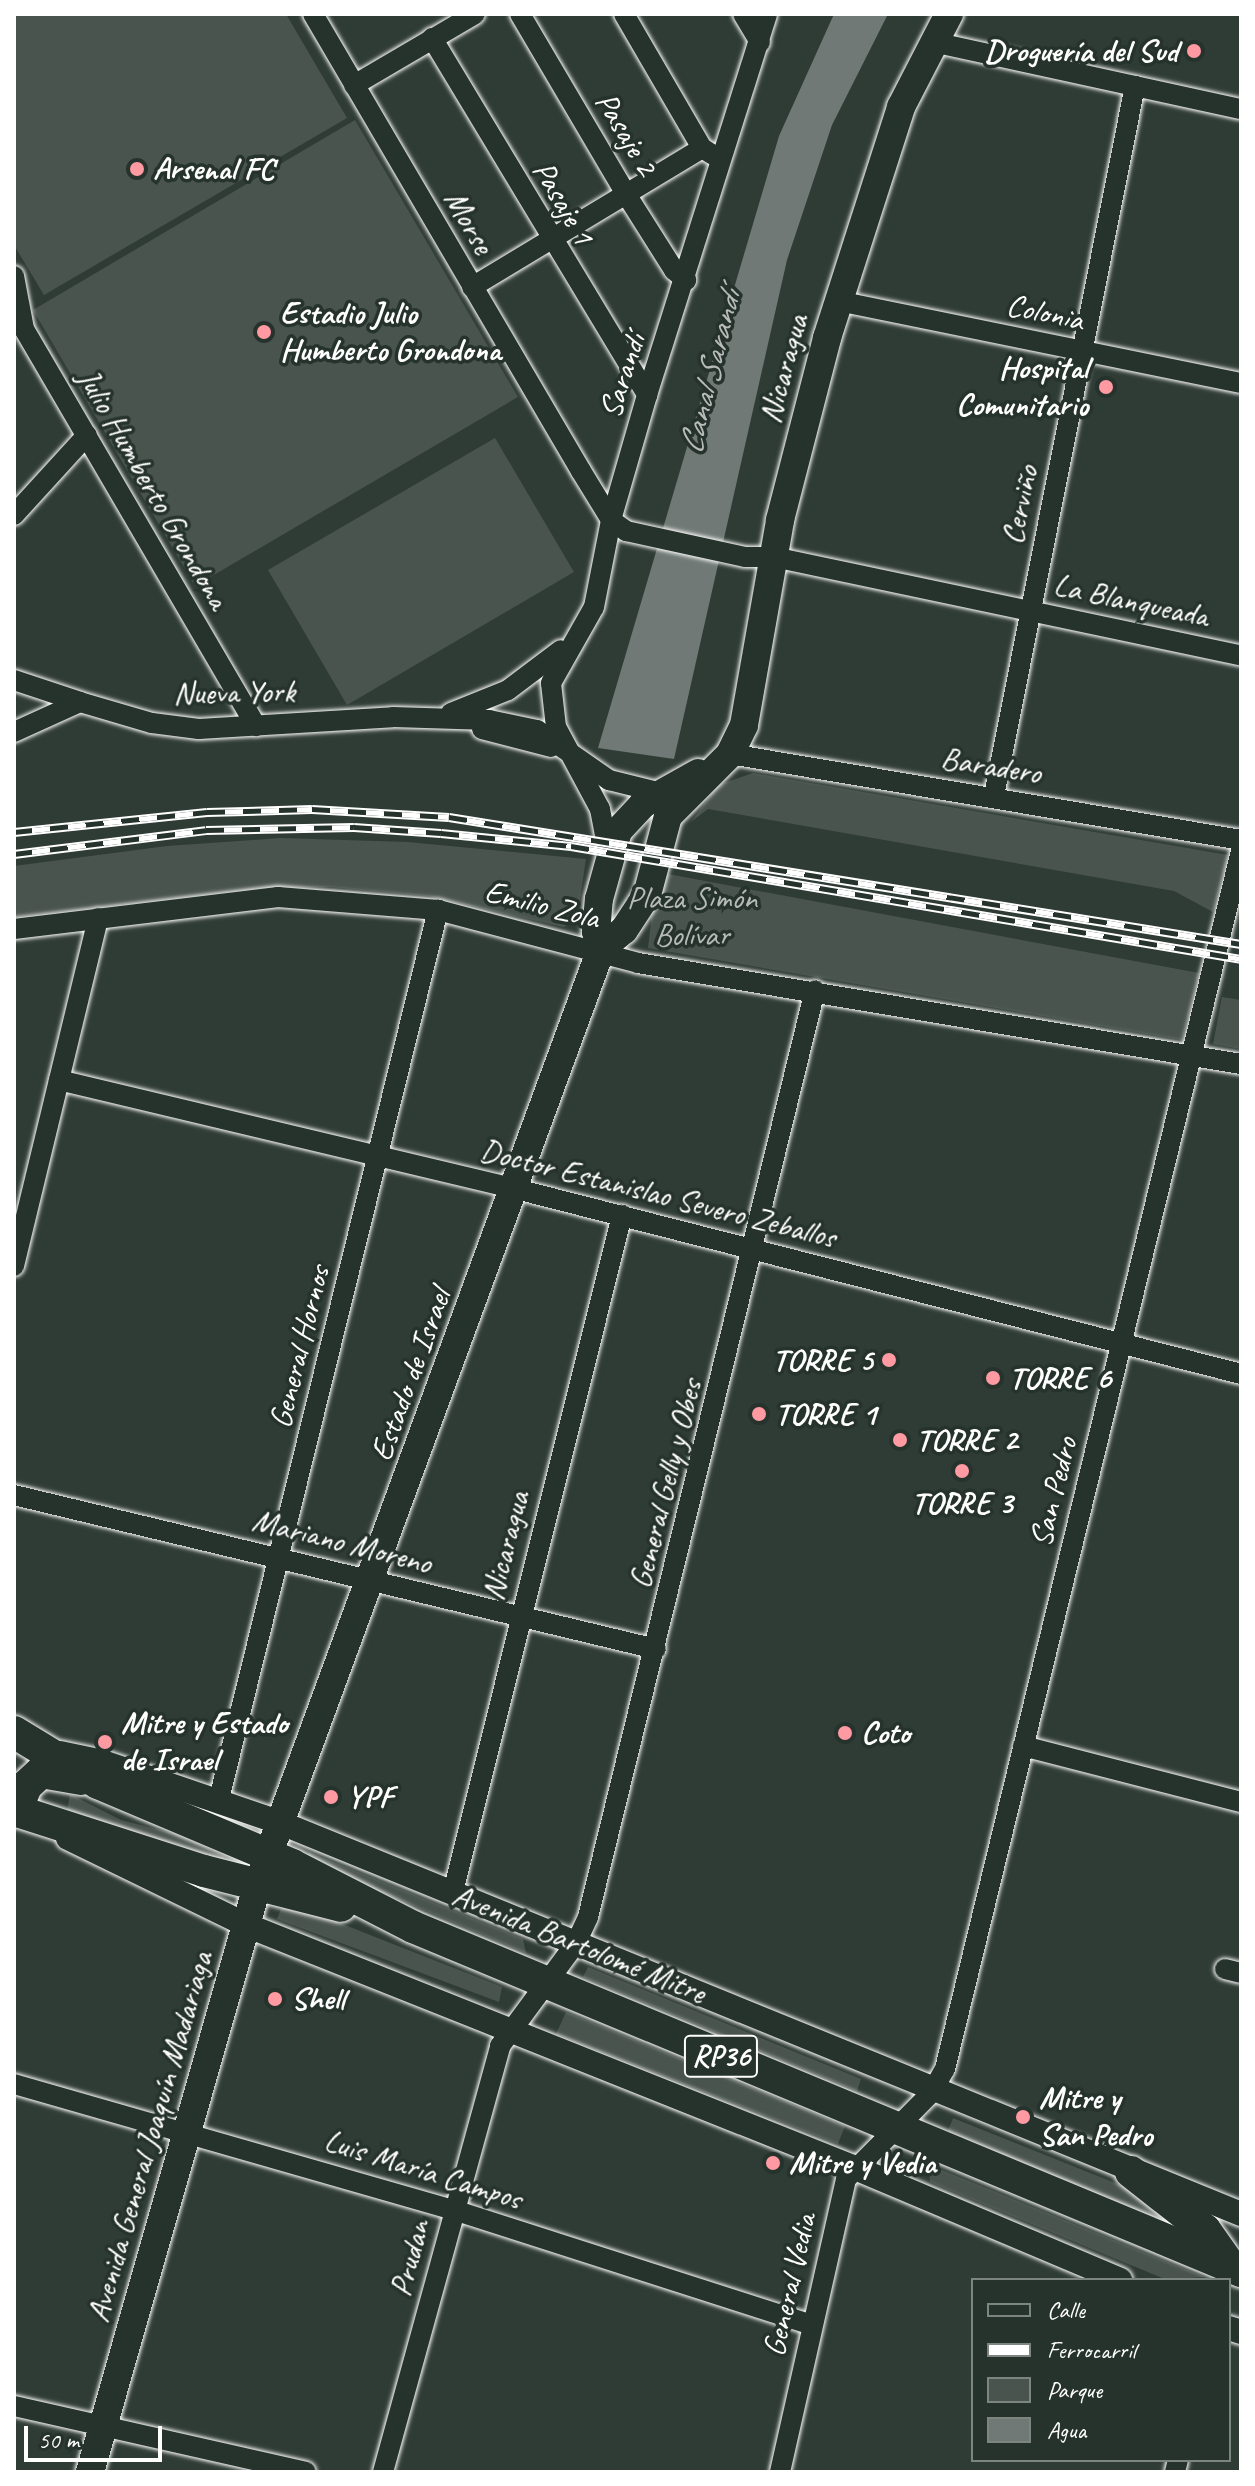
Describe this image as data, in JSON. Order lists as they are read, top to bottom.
{
  "streets": {
    "main road": [
      "Nicaragua",
      "Estado de Israel",
      "Avenida Bartolomé Mitre",
      "RP36",
      "Avenida General Joaquín Madariaga"
    ],
    "street": [
      "Pasaje 2",
      "Pasaje 1",
      "Morse",
      "Colonia",
      "Sarandí",
      "Julio Humberto Grondona",
      "Cerviño",
      "La Blanqueada",
      "Nueva York",
      "Baradero",
      "Emilio Zola",
      "Doctor Estanislao Severo Zeballos",
      "General Hornos",
      "General Gelly y Obes",
      "San Pedro",
      "Mariano Moreno",
      "Luis María Campos",
      "Prudan",
      "General Vedia"
    ]
  },
  "crossings": [
    ["Pasaje 2", "Sarandí"],
    ["Pasaje 1", "Sarandí"],
    ["Morse", "Sarandí"],
    ["Colonia", "Nicaragua"],
    ["Colonia", "Cerviño"],
    ["Nicaragua", "La Blanqueada"],
    ["Nicaragua", "Baradero"],
    ["Nicaragua", "Doctor Estanislao Severo Zeballos"],
    ["Nicaragua", "Estado de Israel"],
    ["Nicaragua", "Mariano Moreno"],
    ["Nicaragua", "Avenida Bartolomé Mitre"],
    ["Sarandí", "Nueva York"],
    ["Julio Humberto Grondona", "Nueva York"],
    ["Cerviño", "La Blanqueada"],
    ["Cerviño", "Baradero"],
    ["Nueva York", "Estado de Israel"],
    ["Baradero", "Estado de Israel"],
    ["Emilio Zola", "General Hornos"],
    ["Emilio Zola", "Estado de Israel"],
    ["Emilio Zola", "General Gelly y Obes"],
    ["Emilio Zola", "San Pedro"],
    ["Doctor Estanislao Severo Zeballos", "General Hornos"],
    ["Doctor Estanislao Severo Zeballos", "Estado de Israel"],
    ["Doctor Estanislao Severo Zeballos", "General Gelly y Obes"],
    ["Doctor Estanislao Severo Zeballos", "San Pedro"],
    ["General Hornos", "Mariano Moreno"],
    ["General Hornos", "Avenida Bartolomé Mitre"],
    ["Estado de Israel", "Mariano Moreno"],
    ["Estado de Israel", "Avenida Bartolomé Mitre"],
    ["Estado de Israel", "Avenida General Joaquín Madariaga"],
    ["General Gelly y Obes", "Mariano Moreno"],
    ["General Gelly y Obes", "Avenida Bartolomé Mitre"],
    ["General Gelly y Obes", "Prudan"],
    ["San Pedro", "Avenida Bartolomé Mitre"],
    ["San Pedro", "General Vedia"],
    ["Avenida Bartolomé Mitre", "Avenida General Joaquín Madariaga"],
    ["Avenida Bartolomé Mitre", "Prudan"],
    ["Avenida Bartolomé Mitre", "General Vedia"],
    ["Avenida General Joaquín Madariaga", "Luis María Campos"],
    ["Luis María Campos", "Prudan"],
    ["Luis María Campos", "General Vedia"]
  ],
  "water": ["Canal Sarandí"],
  "parks": ["Plaza Simón Bolívar"],
  "places": [
    "Droguería del Sud",
    "Arsenal FC",
    "Estadio Julio Humberto Grondona",
    "Hospital Comunitario",
    "TORRE 5",
    "TORRE 6",
    "TORRE 1",
    "TORRE 2",
    "TORRE 3",
    "Coto",
    "Mitre y Estado de Israel",
    "YPF",
    "Shell",
    "Mitre y San Pedro",
    "Mitre y Vedia"
  ],
  "legend": [
    "Calle",
    "Ferrocarril",
    "Parque",
    "Agua"
  ],
  "scale_bar": "50 m"
}
